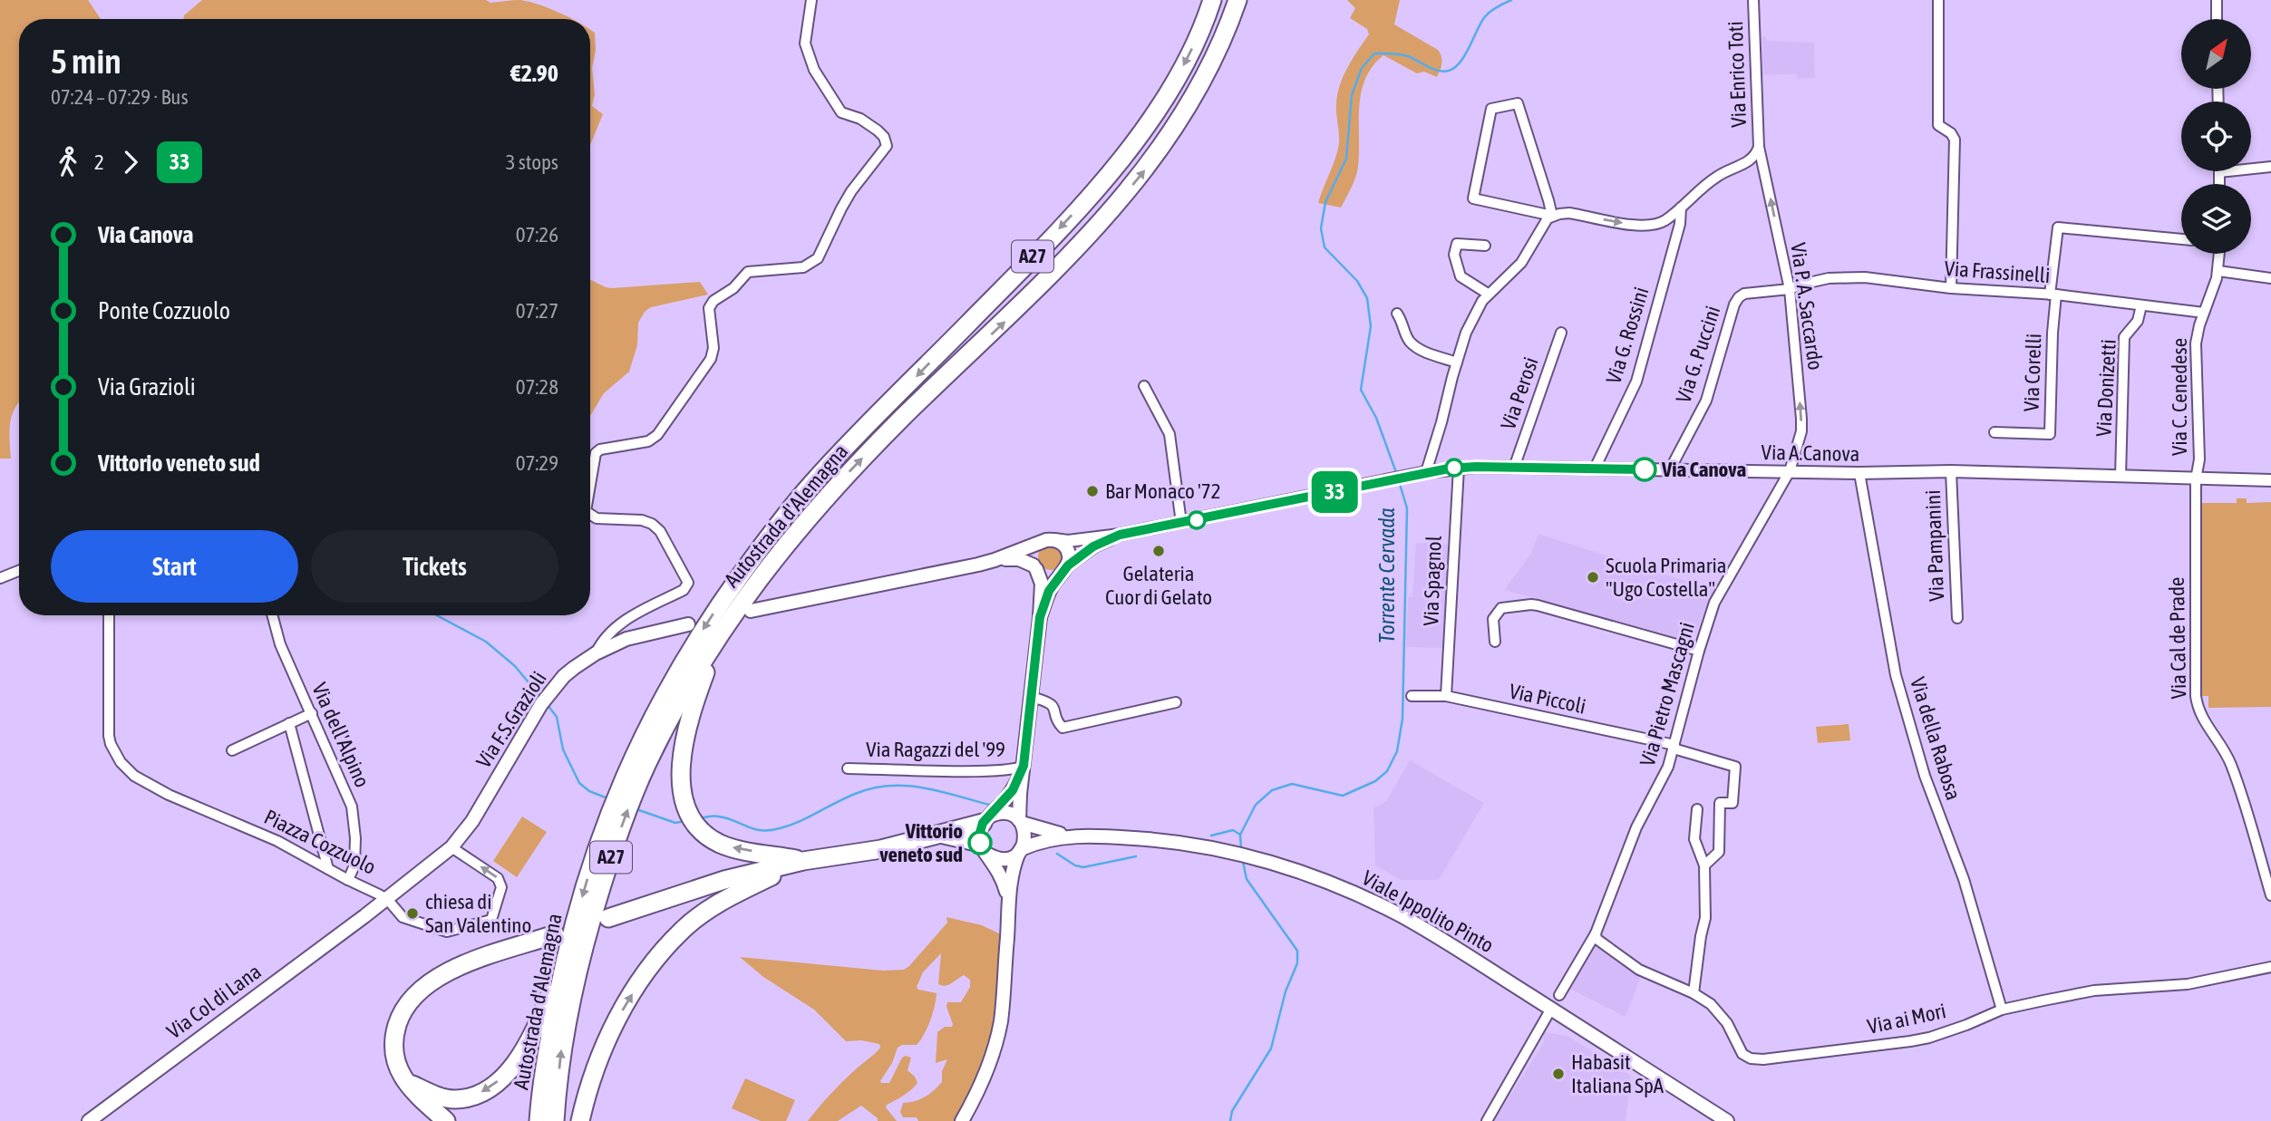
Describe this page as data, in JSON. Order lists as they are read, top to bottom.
{
  "streets": {
    "highway": ["A27", "Autostrada d'Alemagna"],
    "main road": [
      "Via F.S.Grazioli",
      "Piazza Cozzuolo",
      "Viale Ippolito Pinto",
      "Via Col di Lana"
    ],
    "street": [
      "Via Enrico Toti",
      "Via Frassinelli",
      "Via P. A. Saccardo",
      "Via G. Rossini",
      "Via G. Puccini",
      "Via Corelli",
      "Via Donizetti",
      "Via Perosi",
      "Via C. Cenedese",
      "Via A.Canova",
      "Via Pampanini",
      "Via Spagnol",
      "Via Cal de Prade",
      "Via Pietro Mascagni",
      "Via Piccoli",
      "Via dell'Alpino",
      "Via della Rabosa",
      "Via Ragazzi del '99",
      "Via ai Mori"
    ]
  },
  "crossings": [
    ["Via Enrico Toti", "Via P. A. Saccardo"],
    ["A27", "Autostrada d'Alemagna"],
    ["A27", "Viale Ippolito Pinto"],
    ["Via Frassinelli", "Via P. A. Saccardo"],
    ["Via Frassinelli", "Via G. Puccini"],
    ["Via Frassinelli", "Via Corelli"],
    ["Via Frassinelli", "Via Donizetti"],
    ["Via Frassinelli", "Via C. Cenedese"],
    ["Via P. A. Saccardo", "Via G. Puccini"],
    ["Via P. A. Saccardo", "Via A.Canova"],
    ["Via P. A. Saccardo", "Via Pietro Mascagni"],
    ["Via G. Rossini", "Via A.Canova"],
    ["Via G. Puccini", "Via A.Canova"],
    ["Via Donizetti", "Via A.Canova"],
    ["Via Perosi", "Via A.Canova"],
    ["Via C. Cenedese", "Via A.Canova"],
    ["Via C. Cenedese", "Via Cal de Prade"],
    ["Via A.Canova", "Via Pampanini"],
    ["Via A.Canova", "Via Spagnol"],
    ["Via A.Canova", "Via Cal de Prade"],
    ["Via A.Canova", "Via Pietro Mascagni"],
    ["Via A.Canova", "Via della Rabosa"],
    ["Via Spagnol", "Via Piccoli"],
    ["Via Pietro Mascagni", "Via Piccoli"],
    ["Via Pietro Mascagni", "Via ai Mori"],
    ["Via F.S.Grazioli", "Piazza Cozzuolo"],
    ["Via dell'Alpino", "Piazza Cozzuolo"],
    ["Via della Rabosa", "Via ai Mori"],
    ["Piazza Cozzuolo", "Via Col di Lana"]
  ],
  "one_way": ["Via P. A. Saccardo"],
  "water": ["Torrente Cervada"],
  "places": [
    "Via Canova",
    "Bar Monaco '72",
    "Gelateria Cuor di Gelato",
    "Scuola Primaria \"Ugo Costella\"",
    "Vittorio veneto sud",
    "chiesa di San Valentino",
    "Habasit Italiana SpA"
  ],
  "lines": ["bus line 33"],
  "north": "top right",
  "page": {
    "on_map": "33",
    "heading": ["5 min", "07:24 – 07:29 · Bus", "€2.90"],
    "legs": ["2", "33", "3 stops"],
    "list": [
      {
        "name": "Via Canova",
        "value": "07:26"
      },
      {
        "name": "Ponte Cozzuolo",
        "value": "07:27"
      },
      {
        "name": "Via Grazioli",
        "value": "07:28"
      },
      {
        "name": "Vittorio veneto sud",
        "value": "07:29"
      }
    ],
    "buttons": ["Start", "Tickets"]
  }
}
